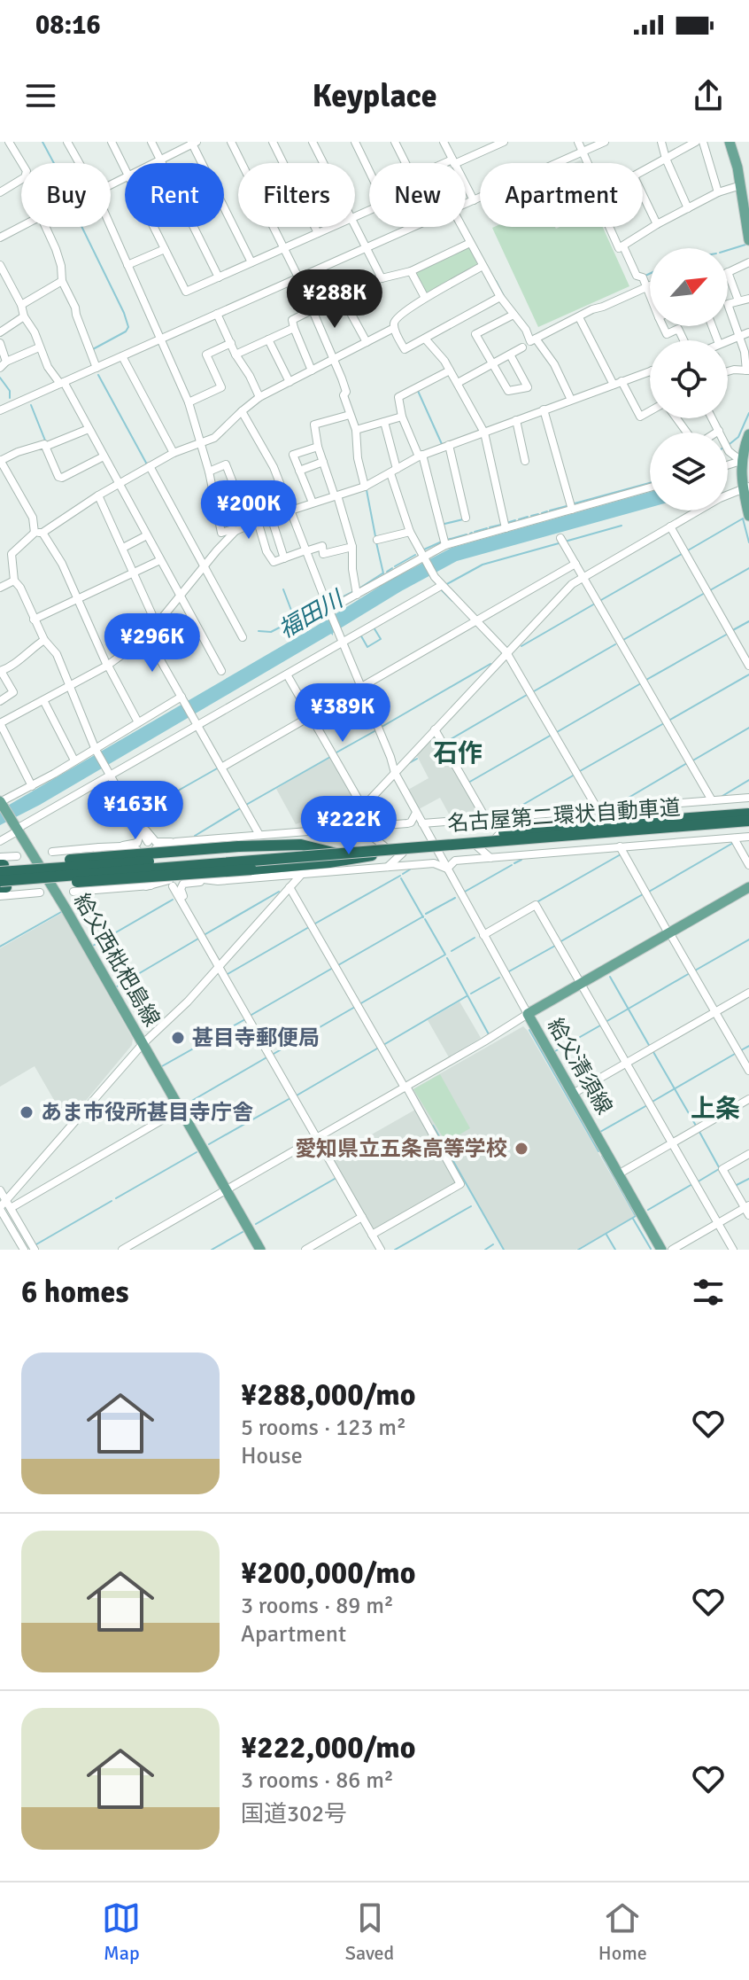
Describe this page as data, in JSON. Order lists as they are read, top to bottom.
{
  "streets": {
    "highway": ["名古屋第二環状自動車道"],
    "main road": ["給父西枇杷島線", "給父清須線"]
  },
  "districts": ["石作", "上条"],
  "water": ["福田川"],
  "places": ["甚目寺郵便局", "あま市役所甚目寺庁舎", "愛知県立五条高等学校"],
  "north": "top right",
  "page": {
    "status": "08:16",
    "header": "Keyplace",
    "chip": [
      "Buy",
      "Rent",
      "Filters",
      "New",
      "Apartment"
    ],
    "price": [
      "¥288K",
      "¥200K",
      "¥296K",
      "¥389K",
      "¥163K",
      "¥222K"
    ],
    "heading": "6 homes",
    "list": [
      {
        "name": "¥288,000/mo",
        "note": "5 rooms · 123 m² · House"
      },
      {
        "name": "¥200,000/mo",
        "note": "3 rooms · 89 m² · Apartment"
      },
      {
        "name": "¥222,000/mo",
        "note": "3 rooms · 86 m² · 国道302号"
      }
    ],
    "tabs": ["Map", "Saved", "Home"]
  }
}
